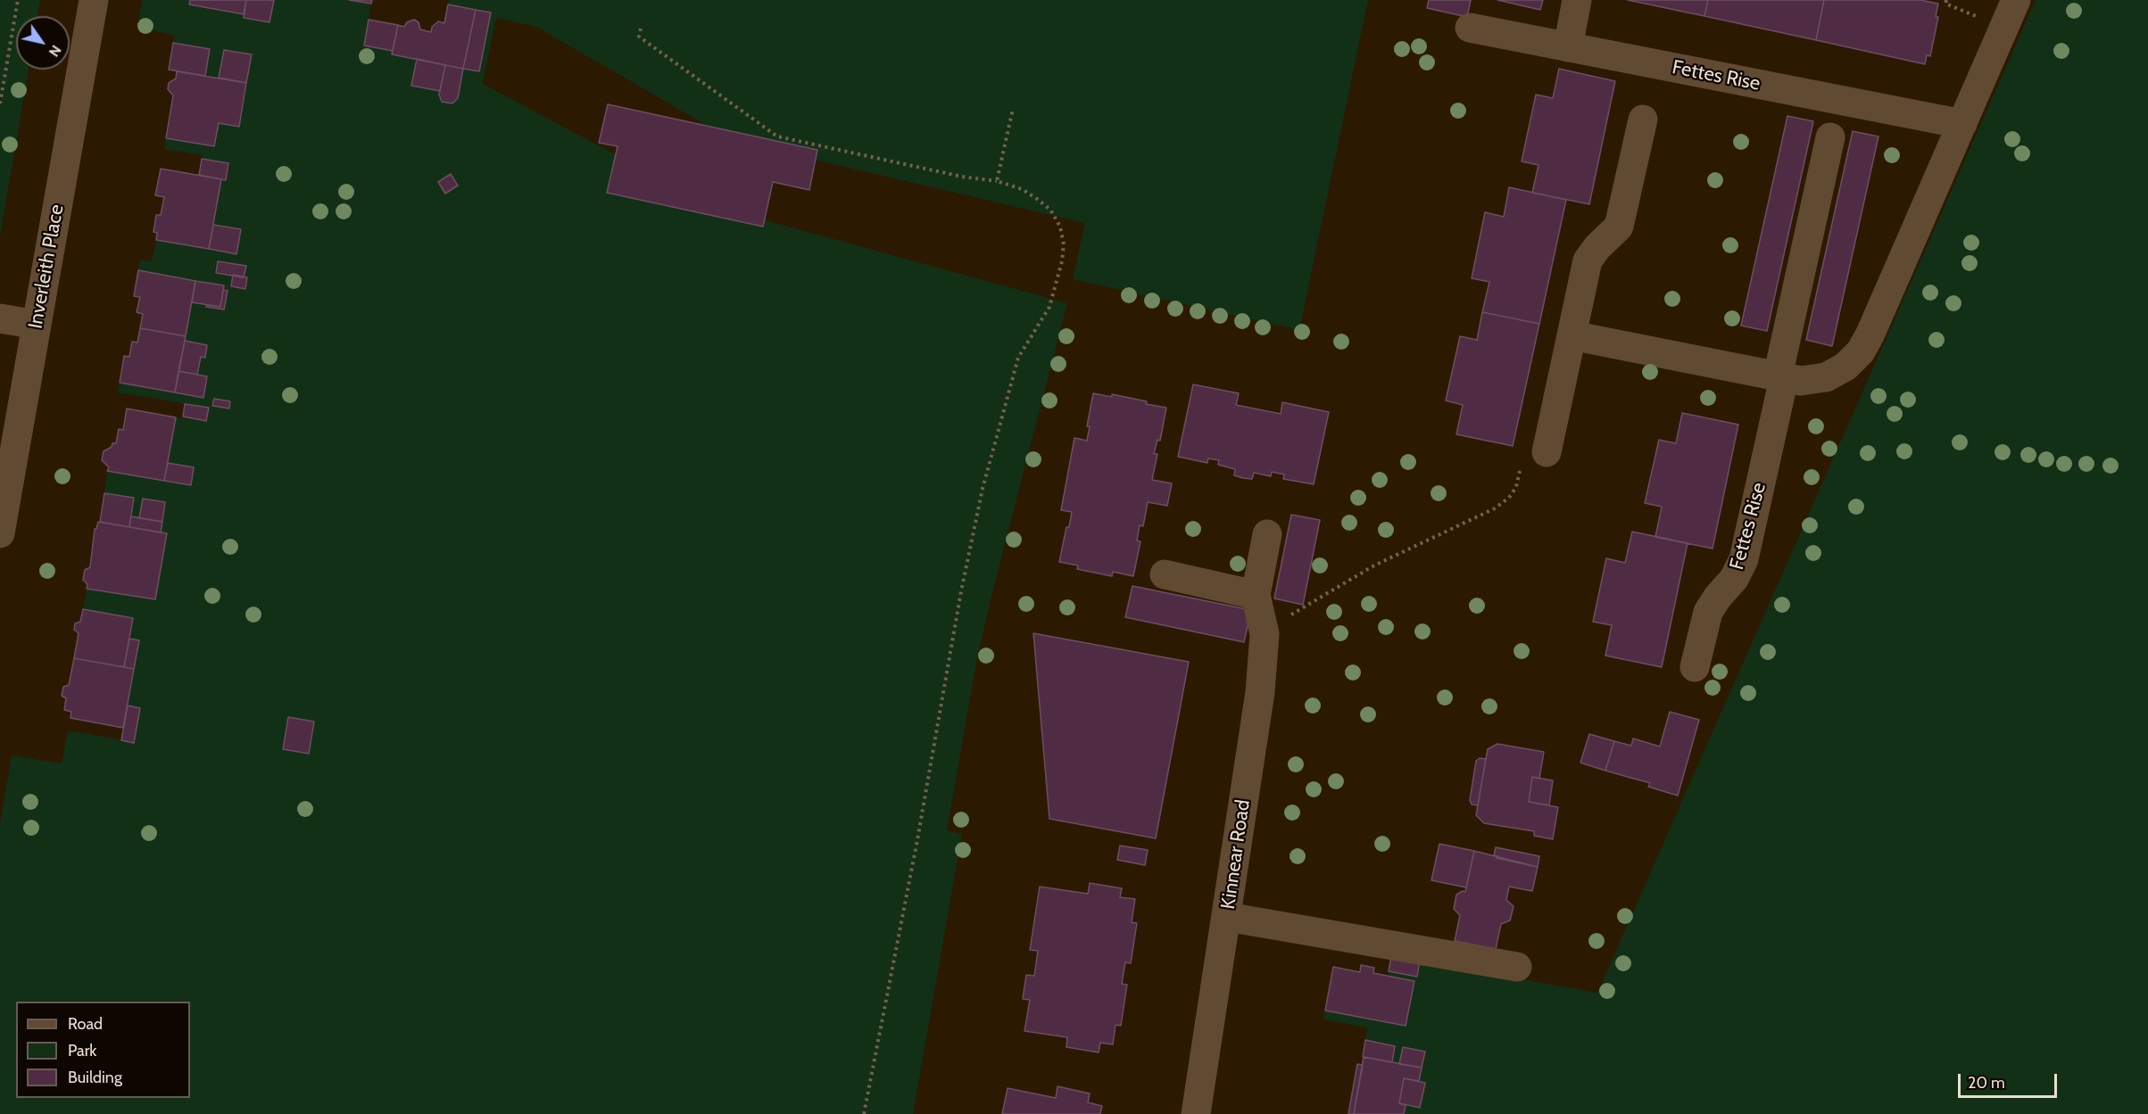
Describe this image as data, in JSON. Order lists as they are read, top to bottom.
{
  "streets": {
    "street": ["Fettes Rise", "Inverleith Place", "Kinnear Road"]
  },
  "legend": ["Road", "Park", "Building"],
  "scale_bar": "20 m",
  "north": "bottom right"
}
